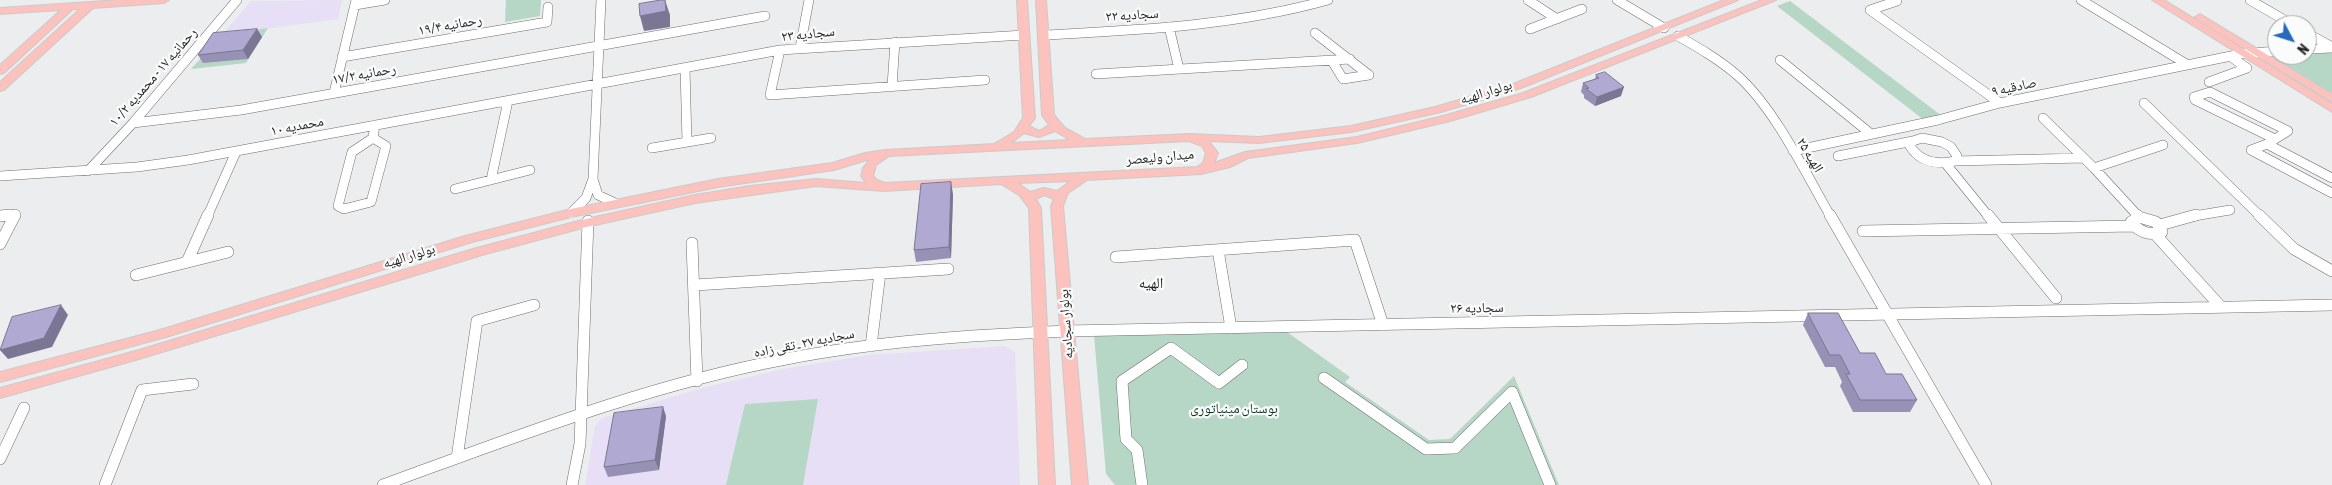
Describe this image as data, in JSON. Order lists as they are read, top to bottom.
{
  "streets": {
    "main road": ["بولوار الهیه", "میدان ولیعصر", "بولوار سجادیه"],
    "street": [
      "سجادیه ۲۲",
      "رحمانیه ۱۹/۴",
      "سجادیه ۲۳",
      "رحمانیه ۱۷/۲",
      "رحمانیه ۱۷ - محمدیه ۱۰/۲",
      "صادقیه ۹",
      "محمدیه ۱۰",
      "الهیه ۲۵",
      "سجادیه ۲۶",
      "سجادیه ۲۷ ـ تقی زاده"
    ]
  },
  "crossings": [
    ["سجادیه ۲۳", "محمدیه ۱۰"],
    ["رحمانیه ۱۷/۲", "رحمانیه ۱۷ - محمدیه ۱۰/۲"],
    ["رحمانیه ۱۷ - محمدیه ۱۰/۲", "محمدیه ۱۰"],
    ["صادقیه ۹", "الهیه ۲۵"],
    ["بولوار الهیه", "الهیه ۲۵"],
    ["بولوار الهیه", "میدان ولیعصر"],
    ["الهیه ۲۵", "سجادیه ۲۶"],
    ["سجادیه ۲۶", "بولوار سجادیه"],
    ["سجادیه ۲۶", "سجادیه ۲۷ ـ تقی زاده"],
    ["بولوار سجادیه", "سجادیه ۲۷ ـ تقی زاده"]
  ],
  "districts": ["الهیه"],
  "parks": ["بوستان مینیاتوری"],
  "north": "bottom right"
}
